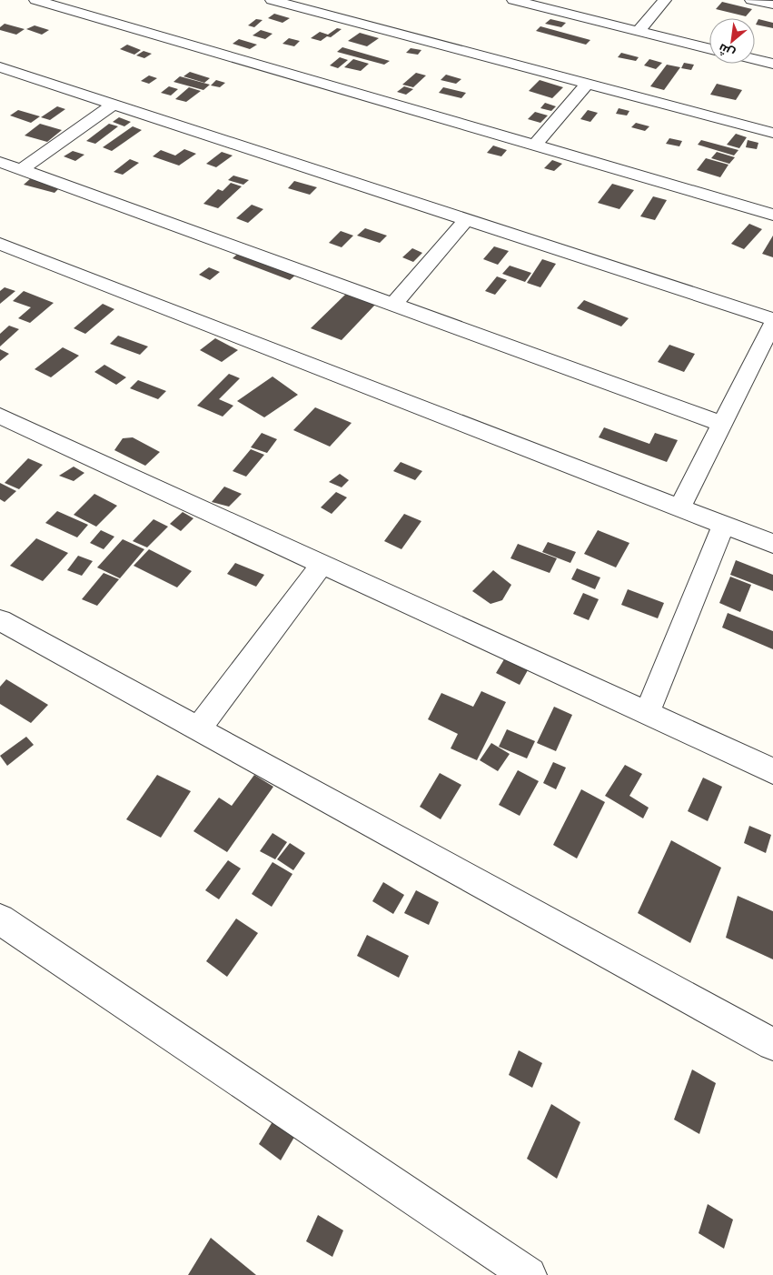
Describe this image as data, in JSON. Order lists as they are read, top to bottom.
{
  "north": "bottom left"
}
